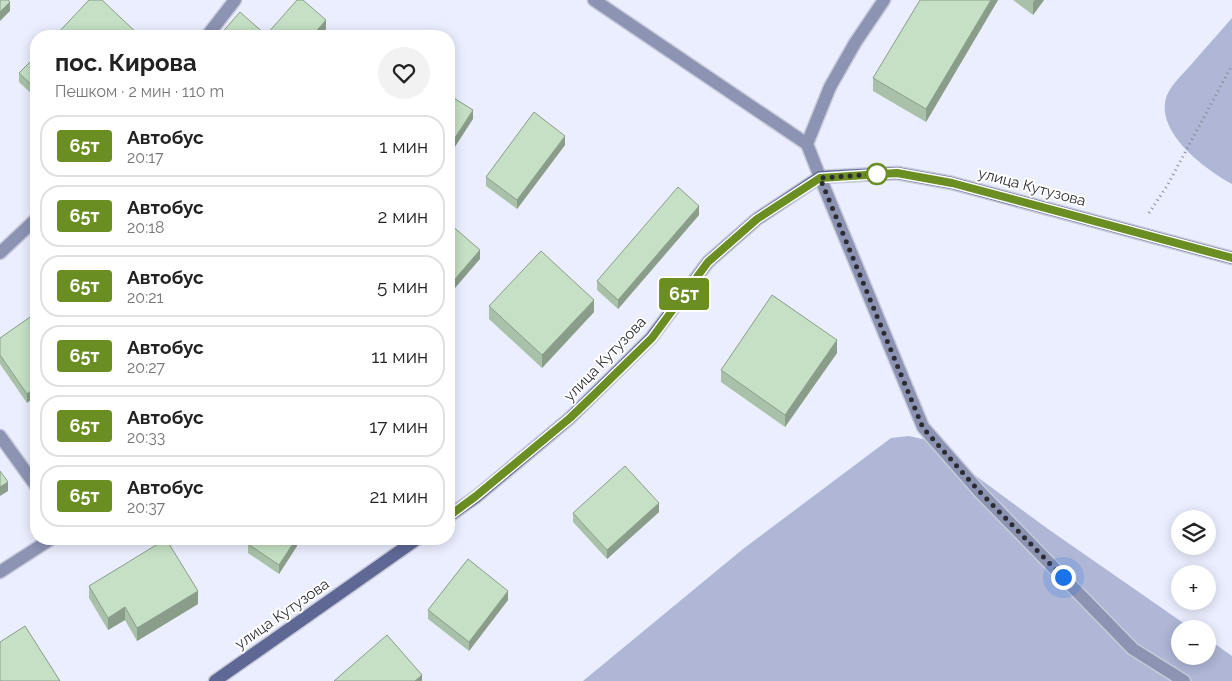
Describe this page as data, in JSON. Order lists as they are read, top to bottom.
{
  "streets": {
    "main road": ["улица Кутузова"]
  },
  "lines": ["bus line 65т"],
  "page": {
    "on_map": "65т",
    "heading": ["пос. Кирова", "Пешком · 2 мин · 110 m"],
    "list": [
      {
        "mark": "65т",
        "name": "Автобус",
        "note": "20:17",
        "value": "1 мин"
      },
      {
        "mark": "65т",
        "name": "Автобус",
        "note": "20:18",
        "value": "2 мин"
      },
      {
        "mark": "65т",
        "name": "Автобус",
        "note": "20:21",
        "value": "5 мин"
      },
      {
        "mark": "65т",
        "name": "Автобус",
        "note": "20:27",
        "value": "11 мин"
      },
      {
        "mark": "65т",
        "name": "Автобус",
        "note": "20:33",
        "value": "17 мин"
      },
      {
        "mark": "65т",
        "name": "Автобус",
        "note": "20:37",
        "value": "21 мин"
      }
    ],
    "map_buttons": ["+", "−"]
  }
}
